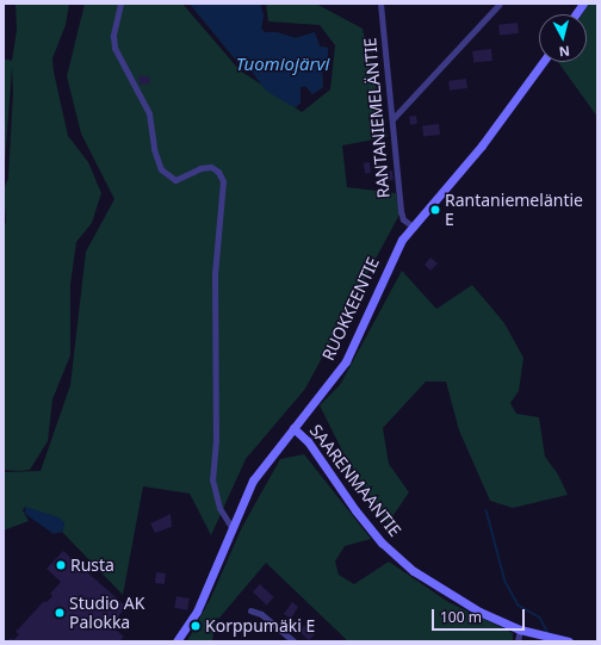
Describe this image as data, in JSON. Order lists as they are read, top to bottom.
{
  "streets": {
    "street": ["RANTANIEMELÄNTIE", "RUOKKEENTIE", "SAARENMAANTIE"]
  },
  "crossings": [
    ["RANTANIEMELÄNTIE", "RUOKKEENTIE"],
    ["RUOKKEENTIE", "SAARENMAANTIE"]
  ],
  "water": ["Tuomiojärvi"],
  "places": [
    "Rantaniemeläntie E",
    "Rusta",
    "Studio AK Palokka",
    "Korppumäki E"
  ],
  "scale_bar": "100 m",
  "north": "bottom"
}
